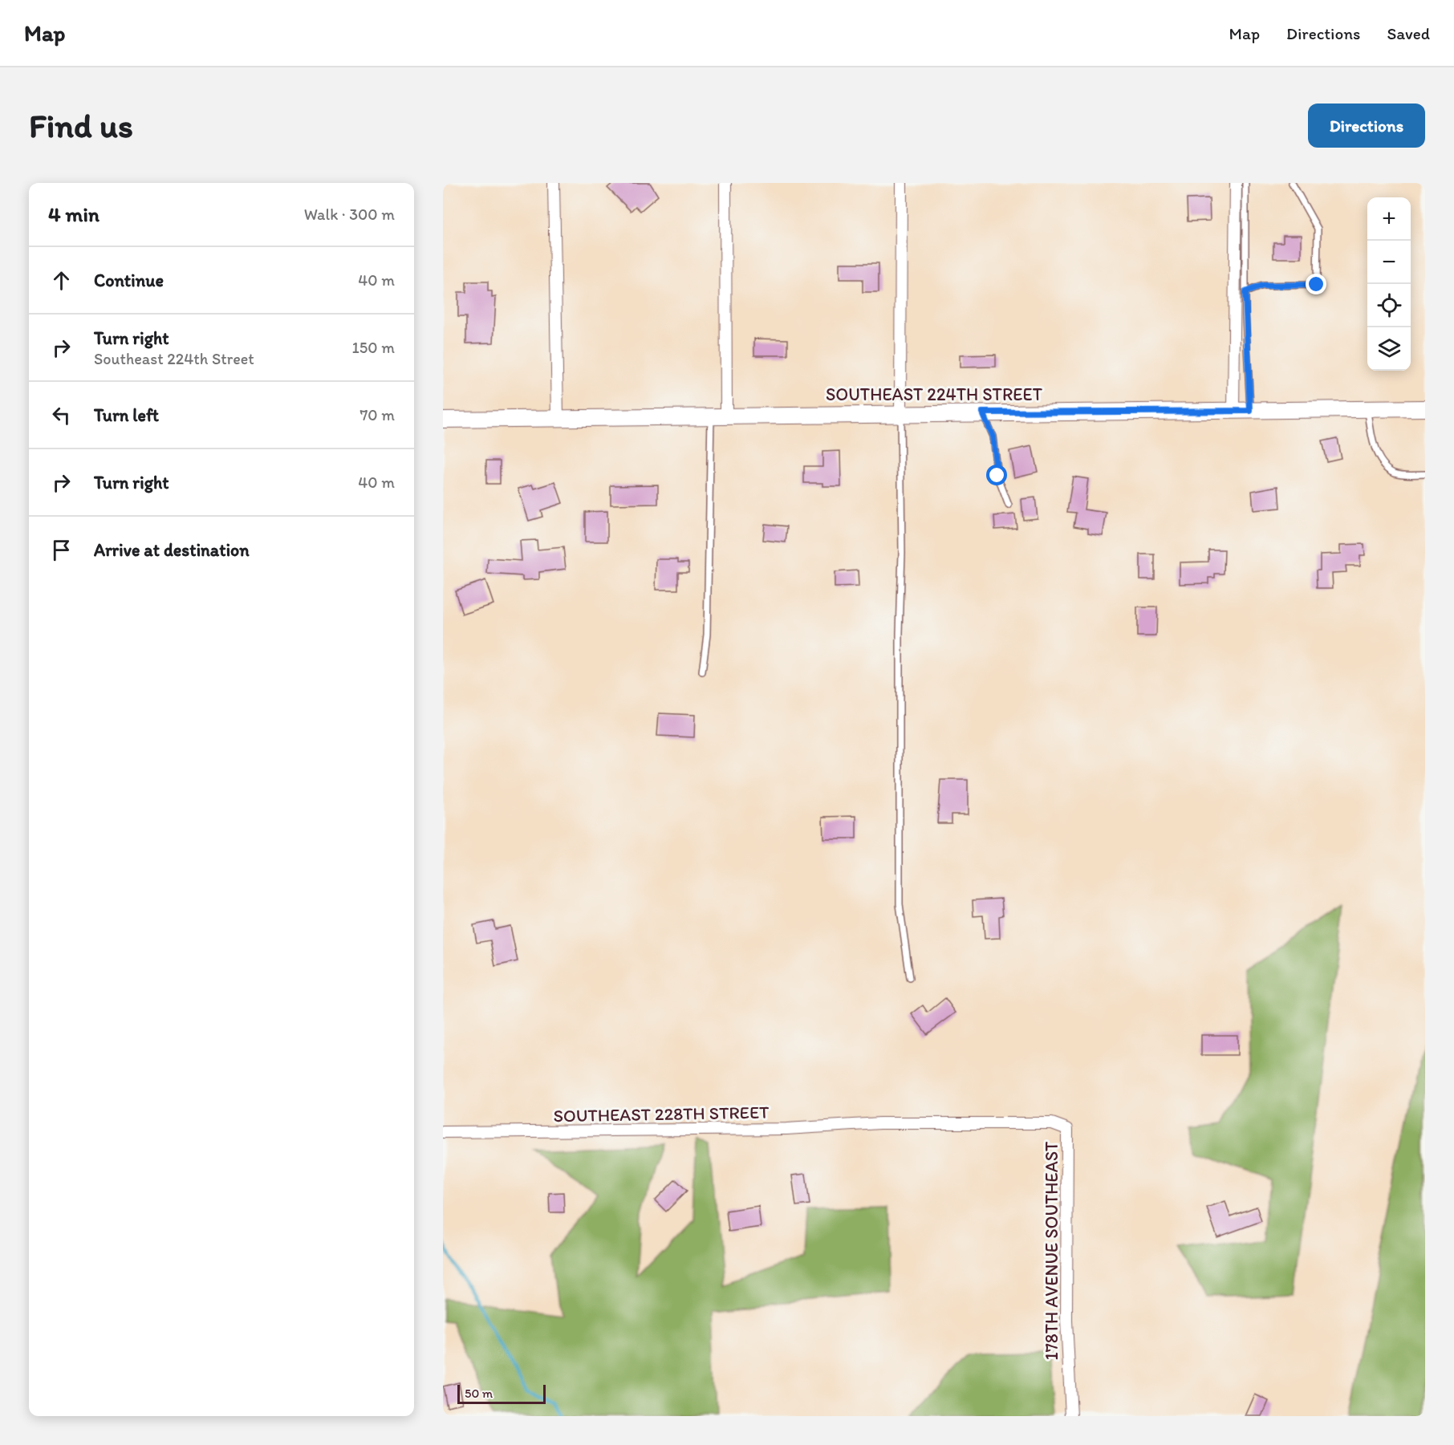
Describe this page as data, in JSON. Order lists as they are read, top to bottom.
{
  "streets": {
    "street": ["SOUTHEAST 224TH STREET", "SOUTHEAST 228TH STREET", "178TH AVENUE SOUTHEAST"]
  },
  "crossings": [
    ["SOUTHEAST 228TH STREET", "178TH AVENUE SOUTHEAST"]
  ],
  "scale_bar": "50 m",
  "page": {
    "header": "Map",
    "nav": ["Map", "Directions", "Saved"],
    "buttons": "Directions",
    "title": "Find us",
    "heading": ["4 min", "Walk · 300 m"],
    "map_buttons": ["+", "−"],
    "list": [
      ["Continue", "40 m"],
      ["Turn right", "Southeast 224th Street", "150 m"],
      ["Turn left", "70 m"],
      ["Turn right", "40 m"],
      "Arrive at destination"
    ],
    "scale": "50 m"
  }
}
